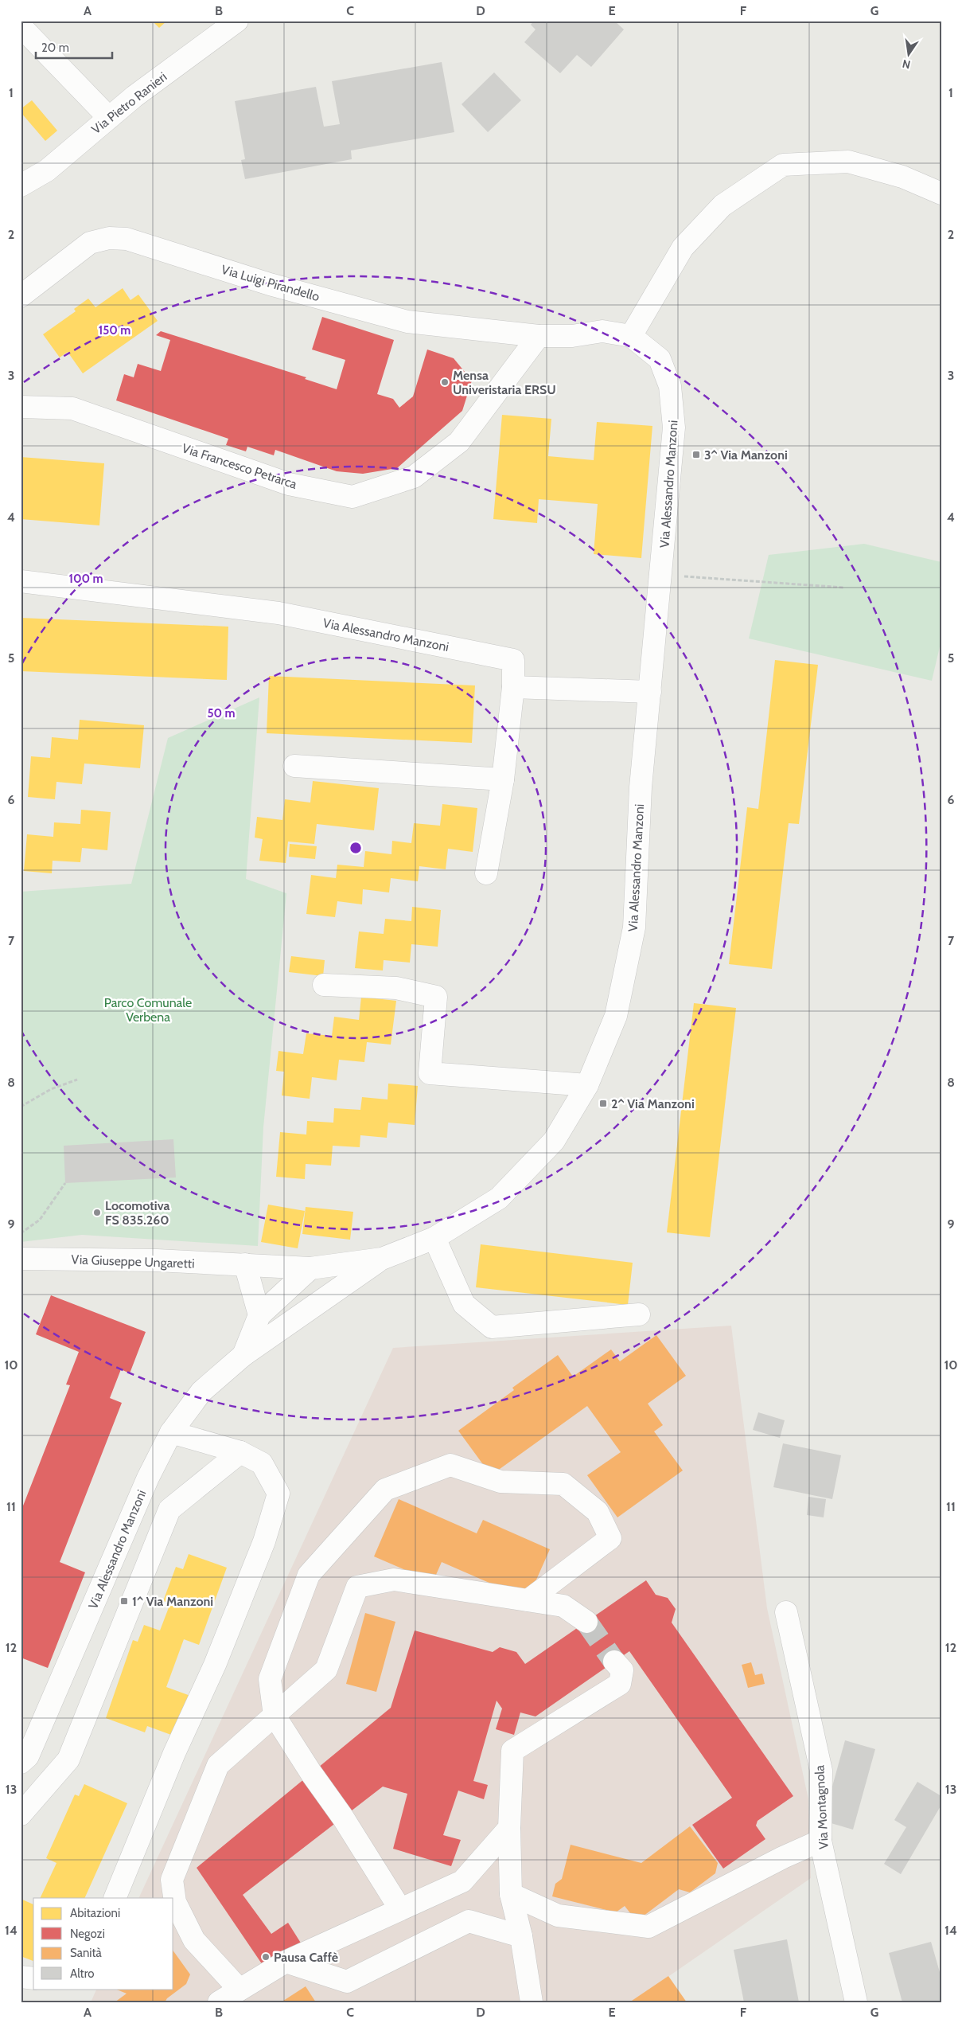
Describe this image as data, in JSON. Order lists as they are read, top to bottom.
{
  "streets": {
    "street": [
      "Via Pietro Ranieri",
      "Via Luigi Pirandello",
      "Via Francesco Petrarca",
      "Via Alessandro Manzoni",
      "Via Giuseppe Ungaretti",
      "Via Montagnola"
    ]
  },
  "crossings": [
    ["Via Luigi Pirandello", "Via Francesco Petrarca"],
    ["Via Alessandro Manzoni", "Via Giuseppe Ungaretti"]
  ],
  "parks": ["Parco Comunale Verbena"],
  "places": {
    "other": ["Mensa Univeristaria ERSU", "Locomotiva FS 835.260", "Pausa Caffè"],
    "transit": ["3^ Via Manzoni", "2^ Via Manzoni", "1^ Via Manzoni"]
  },
  "legend": [
    "Abitazioni",
    "Negozi",
    "Sanità",
    "Altro"
  ],
  "scale_bar": "20 m",
  "north": "bottom",
  "grid": {
    "columns": [
      "A",
      "B",
      "C",
      "D",
      "E",
      "F",
      "G"
    ],
    "rows": [
      "1",
      "2",
      "3",
      "4",
      "5",
      "6",
      "7",
      "8",
      "9",
      "10",
      "11",
      "12",
      "13",
      "14"
    ]
  },
  "rings": ["150 m", "100 m", "50 m"]
}
